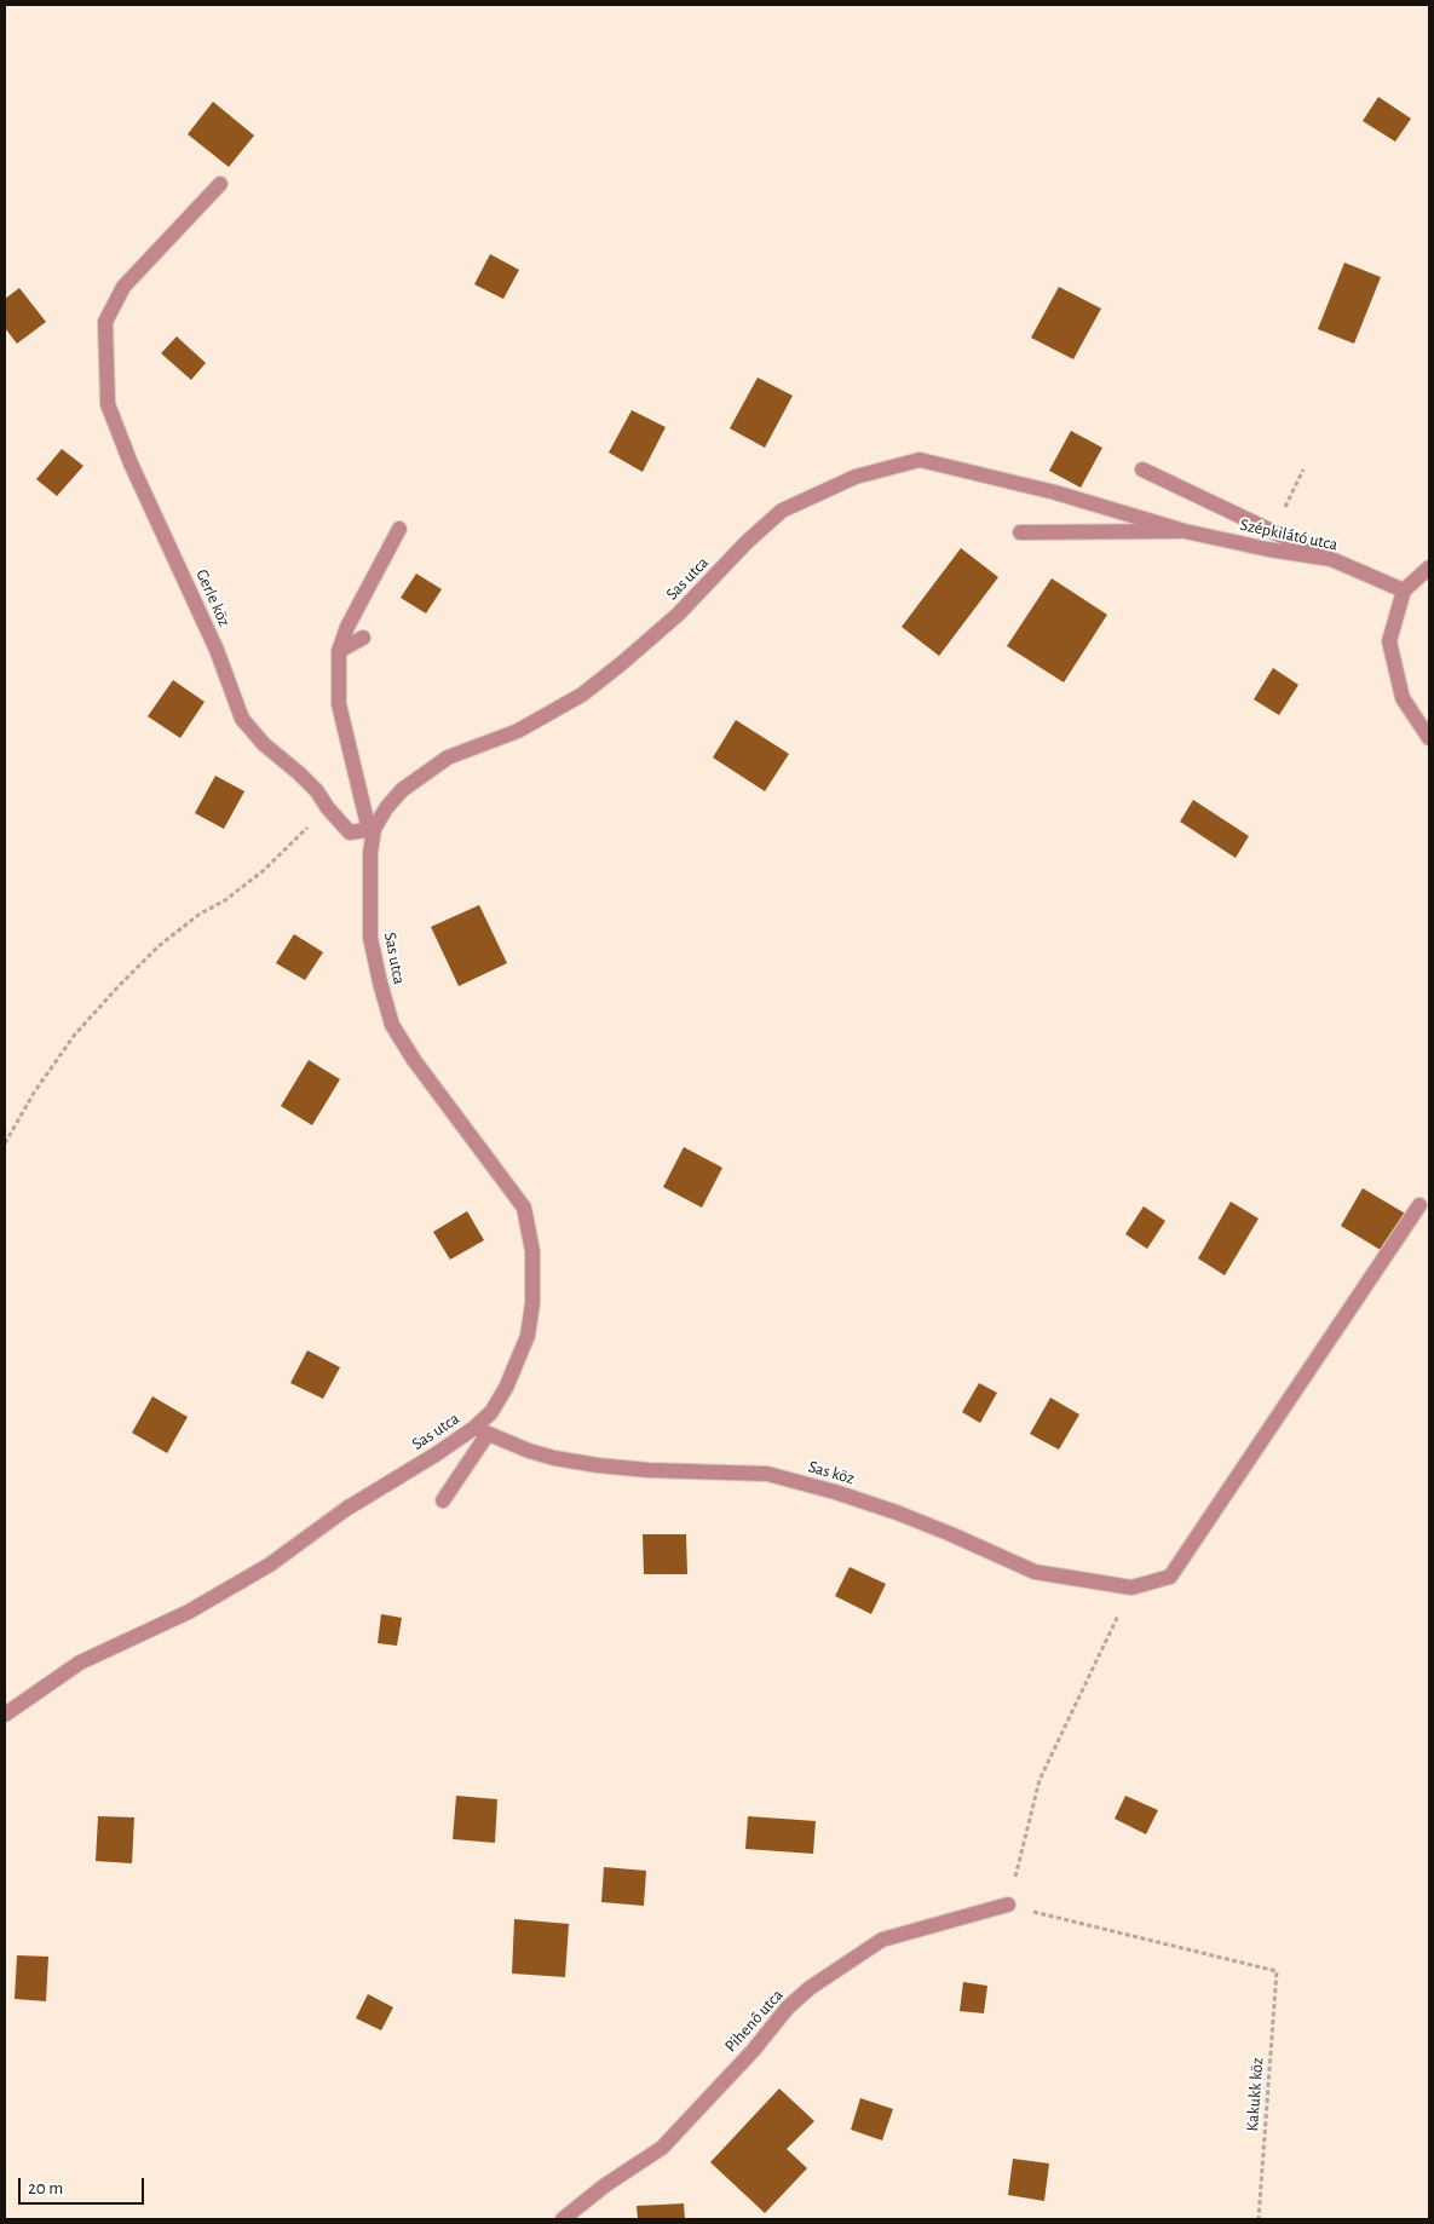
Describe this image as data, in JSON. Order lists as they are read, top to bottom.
{
  "streets": {
    "street": [
      "Szépkilátó utca",
      "Sas utca",
      "Gerle köz",
      "Sas köz",
      "Pihenő utca"
    ],
    "path": ["Kakukk köz"]
  },
  "crossings": [
    ["Szépkilátó utca", "Sas utca"],
    ["Sas utca", "Gerle köz"],
    ["Sas utca", "Sas köz"],
    ["Pihenő utca", "Kakukk köz"]
  ],
  "scale_bar": "20 m"
}
